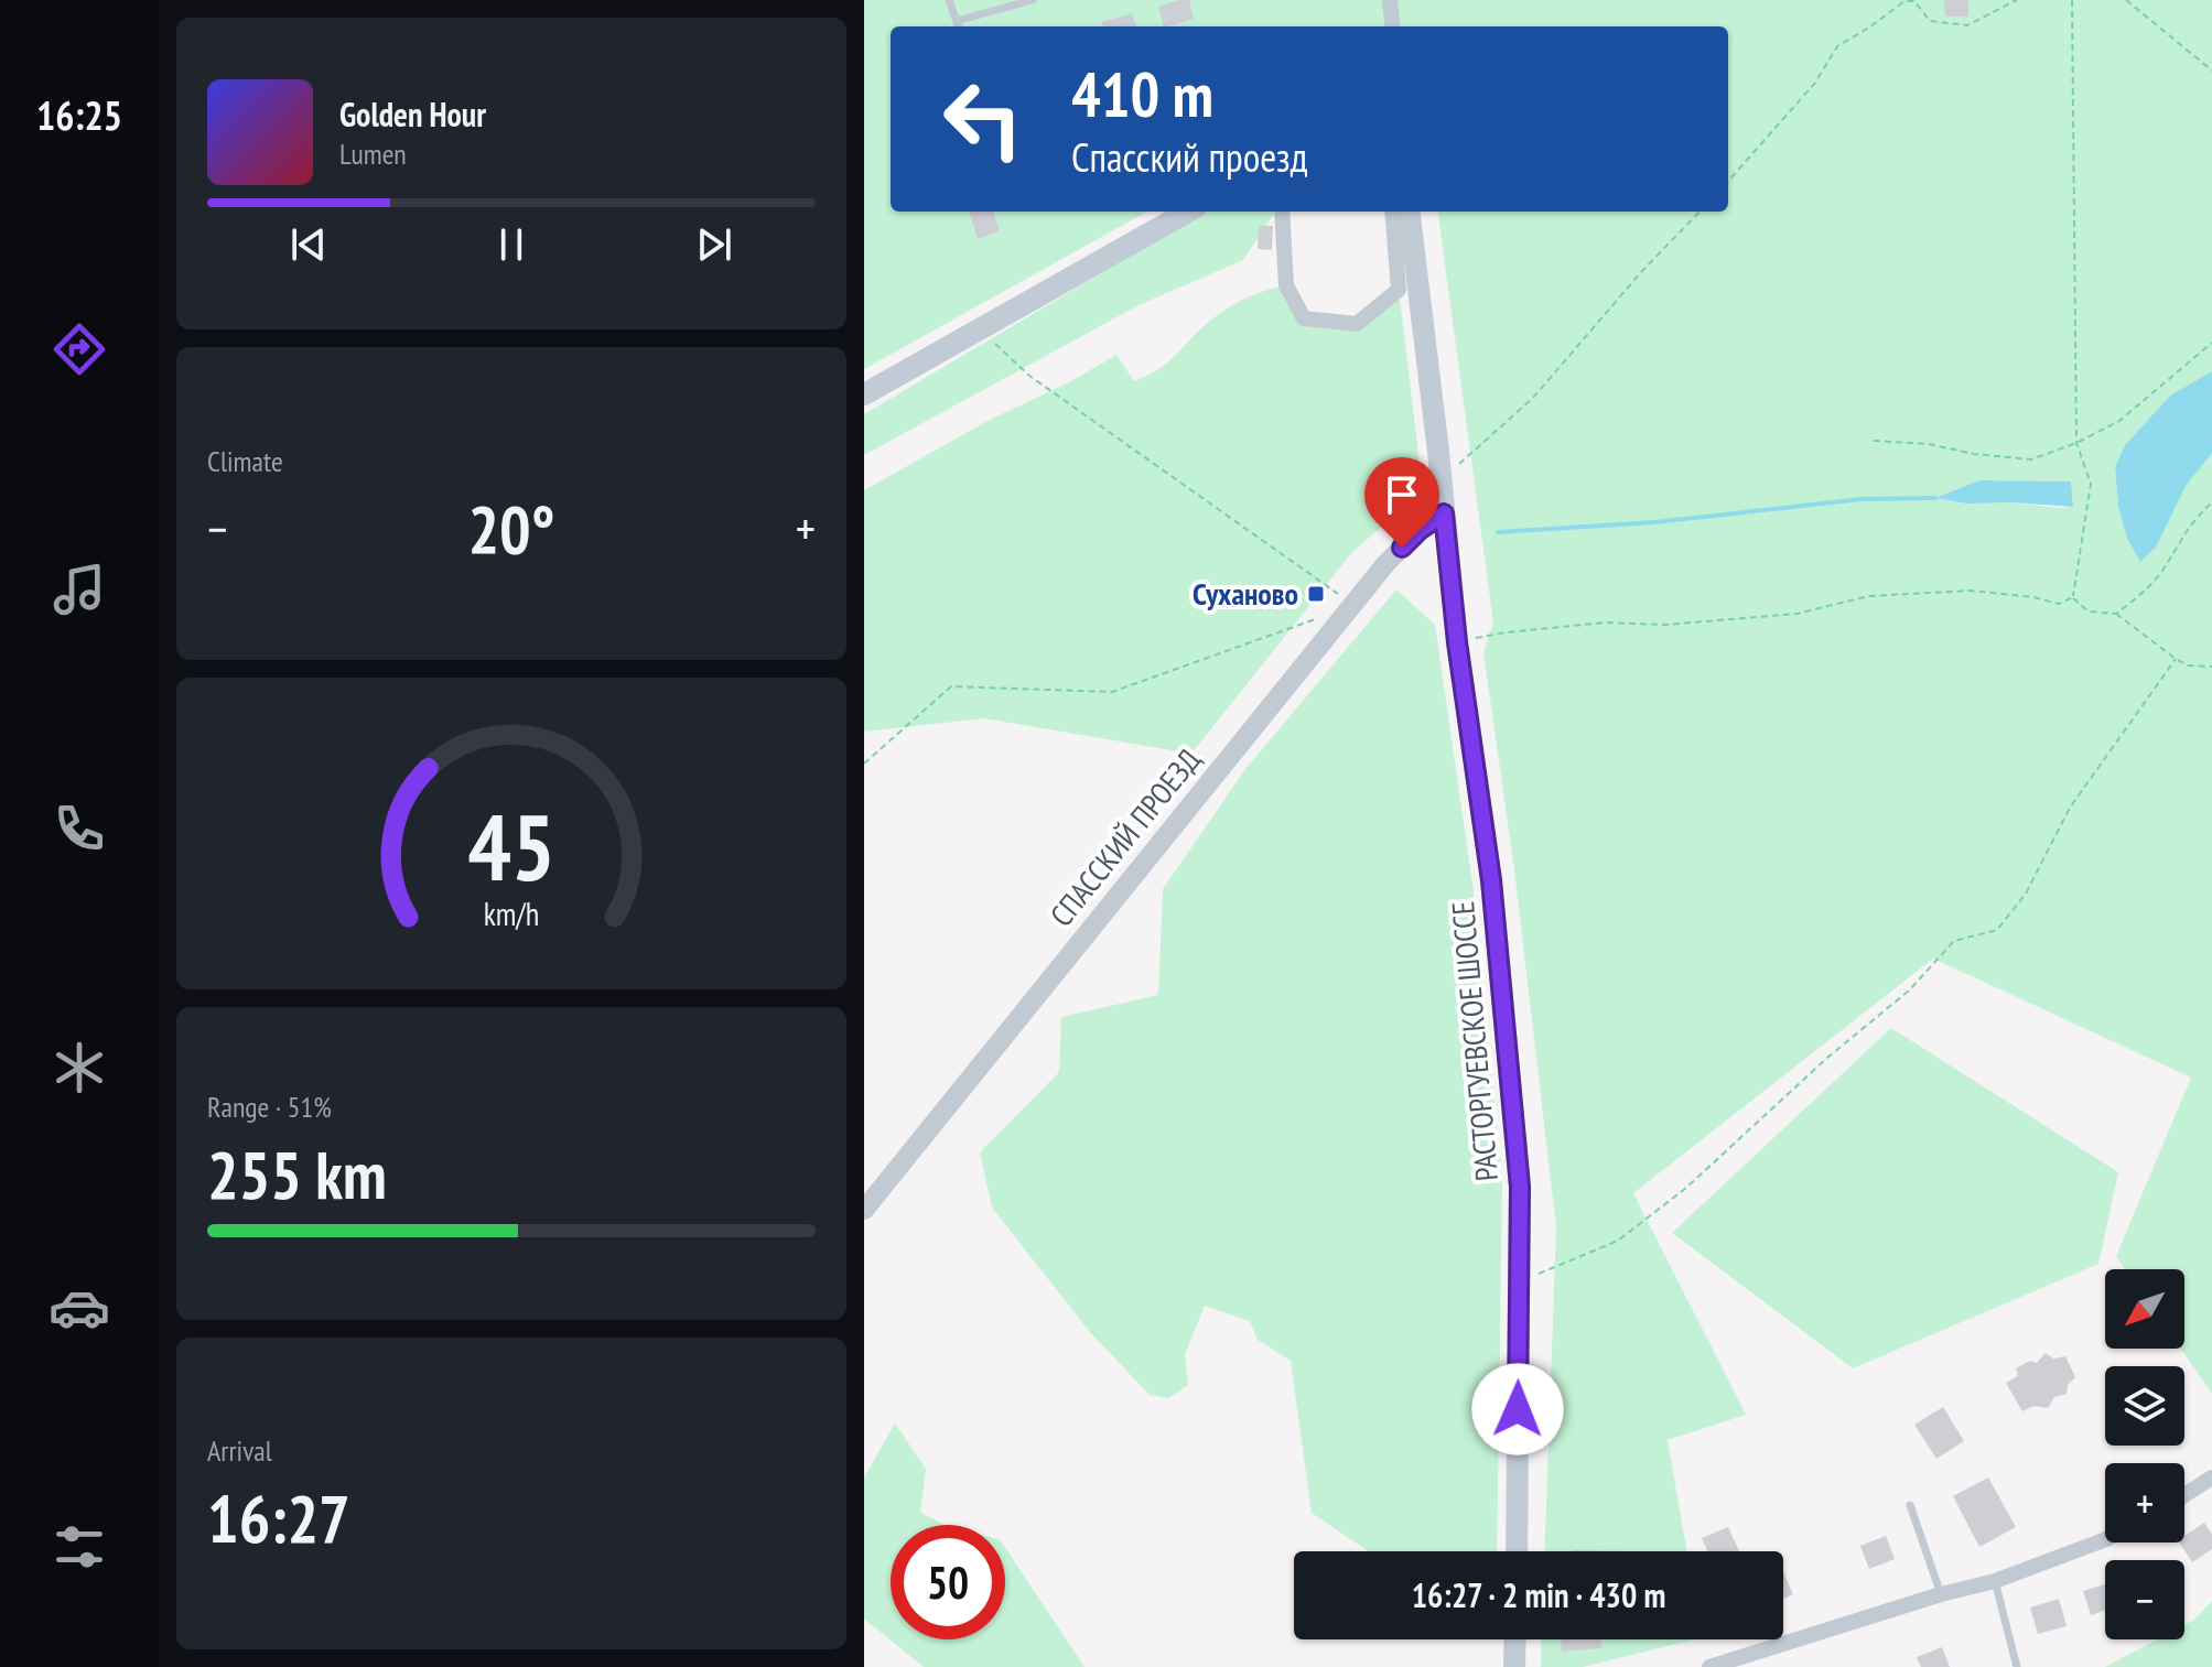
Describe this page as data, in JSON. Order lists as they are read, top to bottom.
{
  "streets": {
    "main road": ["РАСТОРГУЕВСКОЕ ШОССЕ"],
    "street": ["СПАССКИЙ ПРОЕЗД"]
  },
  "crossings": [
    ["СПАССКИЙ ПРОЕЗД", "РАСТОРГУЕВСКОЕ ШОССЕ"]
  ],
  "places": {
    "transit": ["Суханово"]
  },
  "north": "bottom left",
  "page": {
    "tabs": "16:25",
    "turn": ["410 m", "Спасский проезд"],
    "song": ["Golden Hour", "Lumen"],
    "tile": [
      "Climate",
      ["Range · 51%", "255 km"],
      ["Arrival", "16:27"]
    ],
    "heat": ["−", "20°", "+"],
    "map_buttons": ["+", "−"],
    "limit": "50",
    "trip": "16:27 · 2 min · 430 m",
    "gauge": ["45", "km/h"]
  }
}
